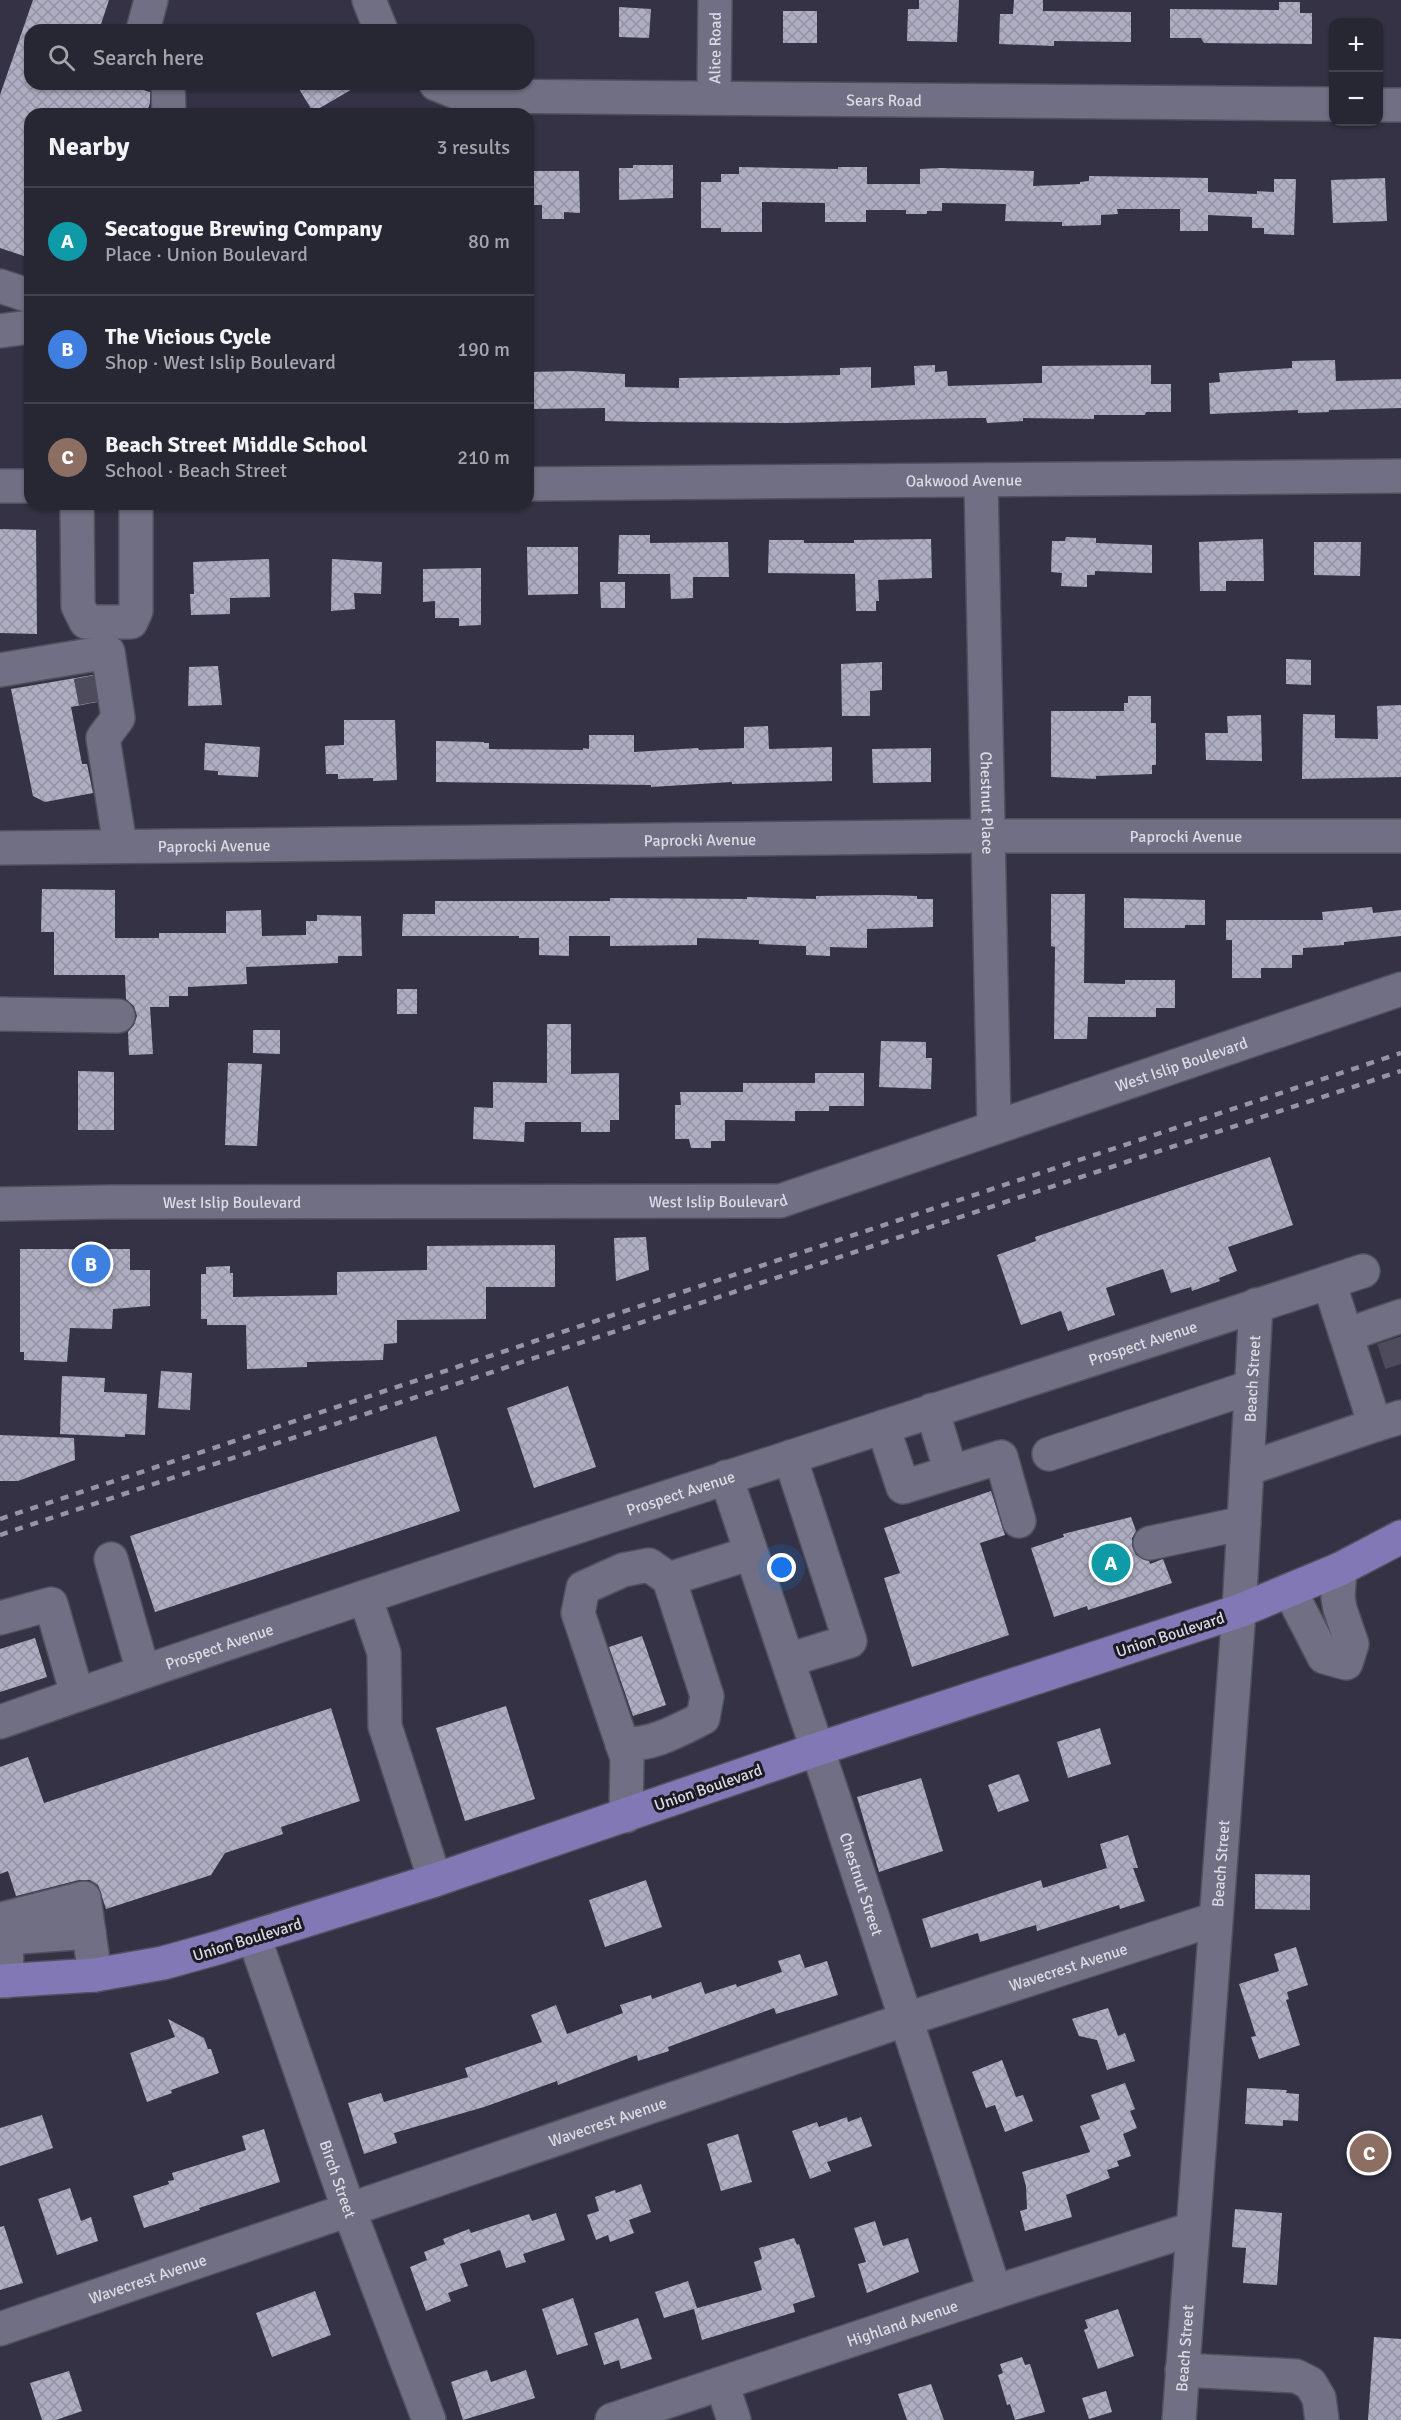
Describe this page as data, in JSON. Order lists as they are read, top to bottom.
{
  "streets": {
    "main road": ["Union Boulevard"],
    "street": [
      "Alice Road",
      "Sears Road",
      "Oakwood Avenue",
      "Chestnut Place",
      "Paprocki Avenue",
      "West Islip Boulevard",
      "Prospect Avenue",
      "Beach Street",
      "Chestnut Street",
      "Wavecrest Avenue",
      "Birch Street",
      "Highland Avenue"
    ]
  },
  "crossings": [
    ["Alice Road", "Sears Road"],
    ["Oakwood Avenue", "Chestnut Place"],
    ["Chestnut Place", "Paprocki Avenue"],
    ["Chestnut Place", "West Islip Boulevard"],
    ["Prospect Avenue", "Beach Street"],
    ["Prospect Avenue", "Chestnut Street"],
    ["Beach Street", "Union Boulevard"],
    ["Beach Street", "Wavecrest Avenue"],
    ["Beach Street", "Highland Avenue"],
    ["Union Boulevard", "Chestnut Street"],
    ["Union Boulevard", "Birch Street"],
    ["Chestnut Street", "Wavecrest Avenue"],
    ["Chestnut Street", "Highland Avenue"],
    ["Wavecrest Avenue", "Birch Street"]
  ],
  "page": {
    "map_buttons": ["+", "−"],
    "search": "Search here",
    "heading": ["Nearby", "3 results"],
    "list": [
      {
        "mark": "A",
        "name": "Secatogue Brewing Company",
        "note": "Place · Union Boulevard",
        "value": "80 m"
      },
      {
        "mark": "B",
        "name": "The Vicious Cycle",
        "note": "Shop · West Islip Boulevard",
        "value": "190 m"
      },
      {
        "mark": "C",
        "name": "Beach Street Middle School",
        "note": "School · Beach Street",
        "value": "210 m"
      }
    ],
    "pins": ["B", "A", "C"]
  }
}
